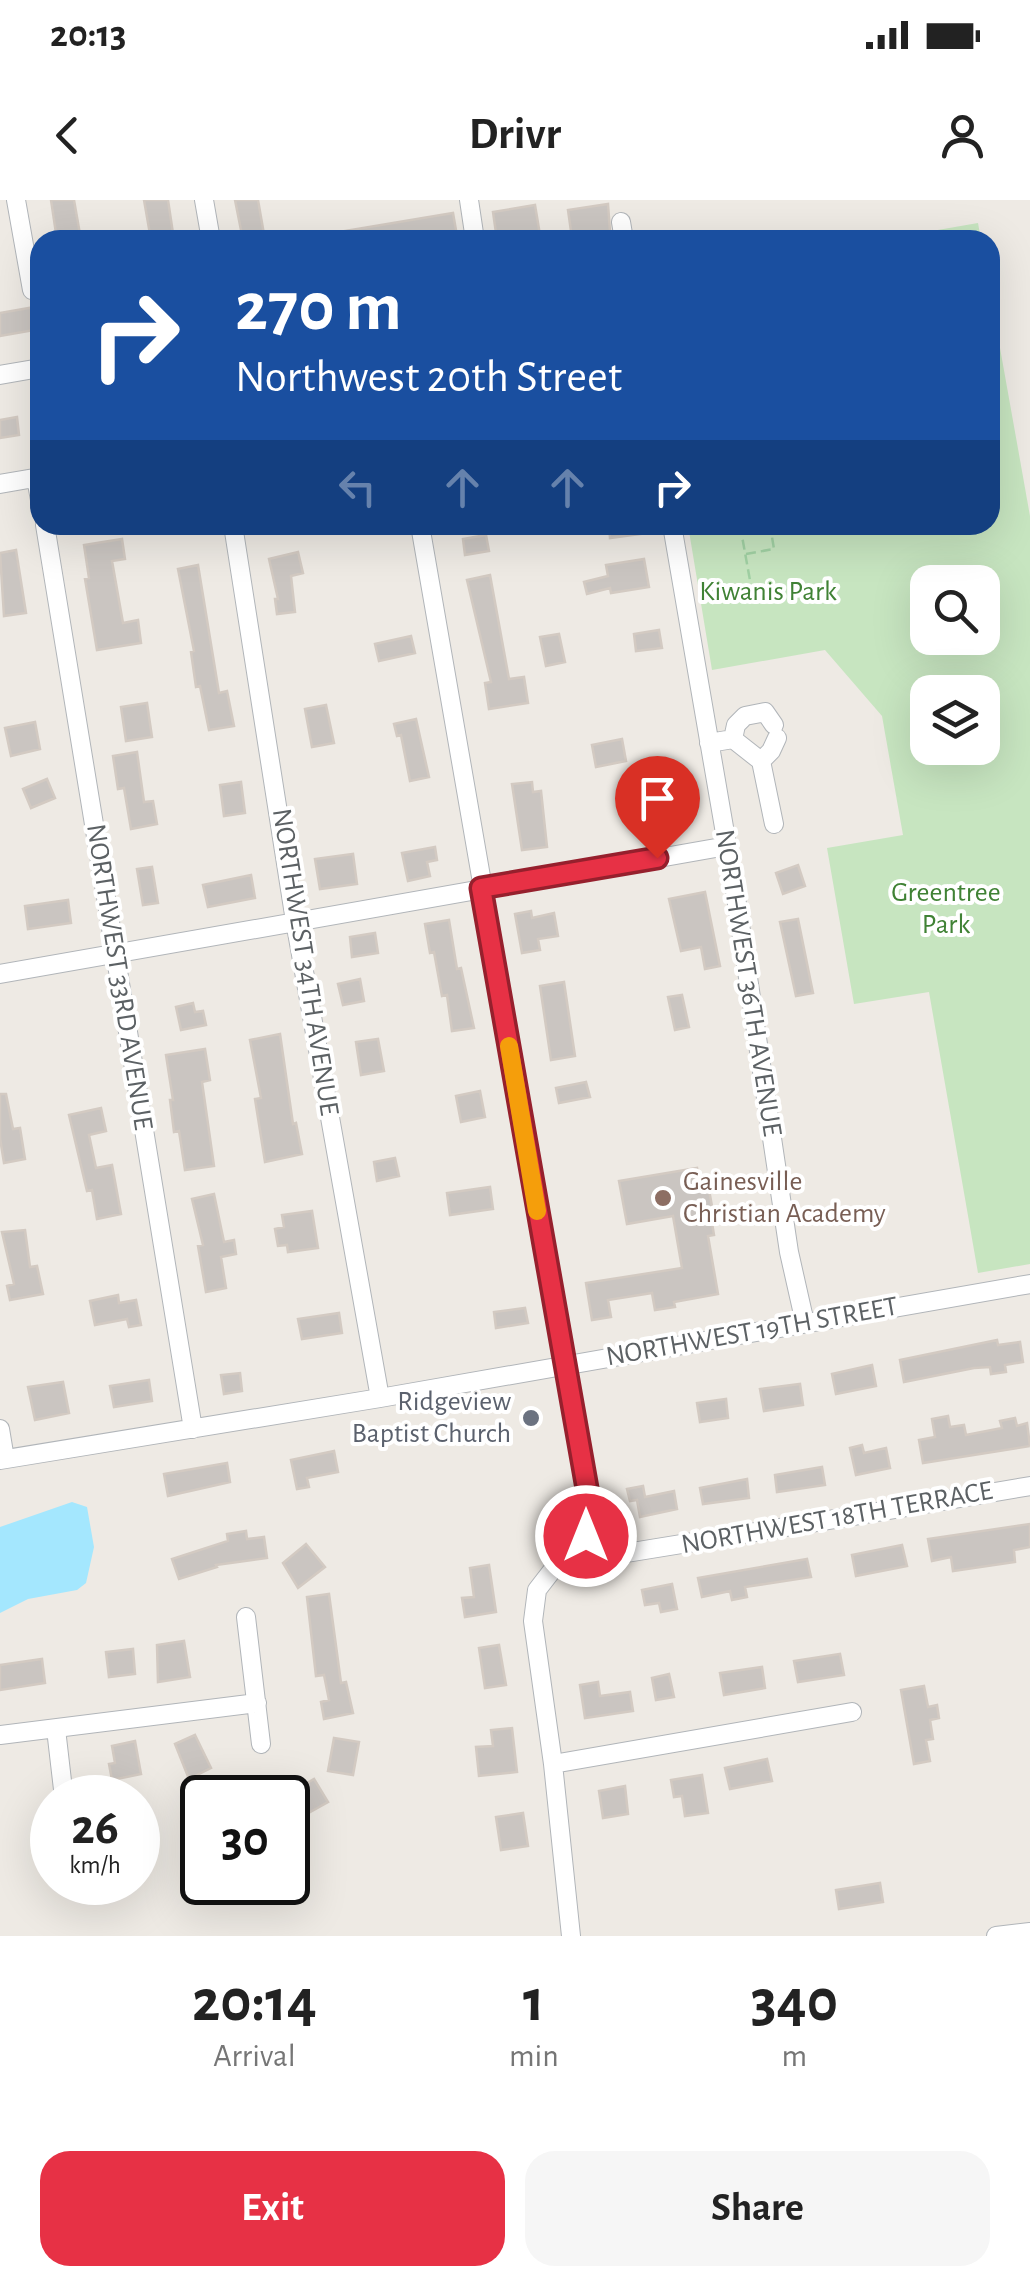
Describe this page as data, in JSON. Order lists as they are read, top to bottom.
{
  "streets": {
    "street": [
      "NORTHWEST 34TH AVENUE",
      "NORTHWEST 33RD AVENUE",
      "NORTHWEST 36TH AVENUE",
      "NORTHWEST 19TH STREET",
      "NORTHWEST 18TH TERRACE"
    ]
  },
  "crossings": [
    ["NORTHWEST 34TH AVENUE", "NORTHWEST 19TH STREET"],
    ["NORTHWEST 33RD AVENUE", "NORTHWEST 19TH STREET"],
    ["NORTHWEST 36TH AVENUE", "NORTHWEST 19TH STREET"]
  ],
  "parks": ["Kiwanis Park", "Greentree Park"],
  "places": ["Gainesville Christian Academy", "Ridgeview Baptist Church"],
  "page": {
    "status": "20:13",
    "header": "Drivr",
    "turn": ["270 m", "Northwest 20th Street"],
    "speed": "26 km/h",
    "limit": "30",
    "eta": [
      "20:14",
      "Arrival",
      "1",
      "min",
      "340",
      "m"
    ],
    "buttons": ["Exit", "Share"]
  }
}
